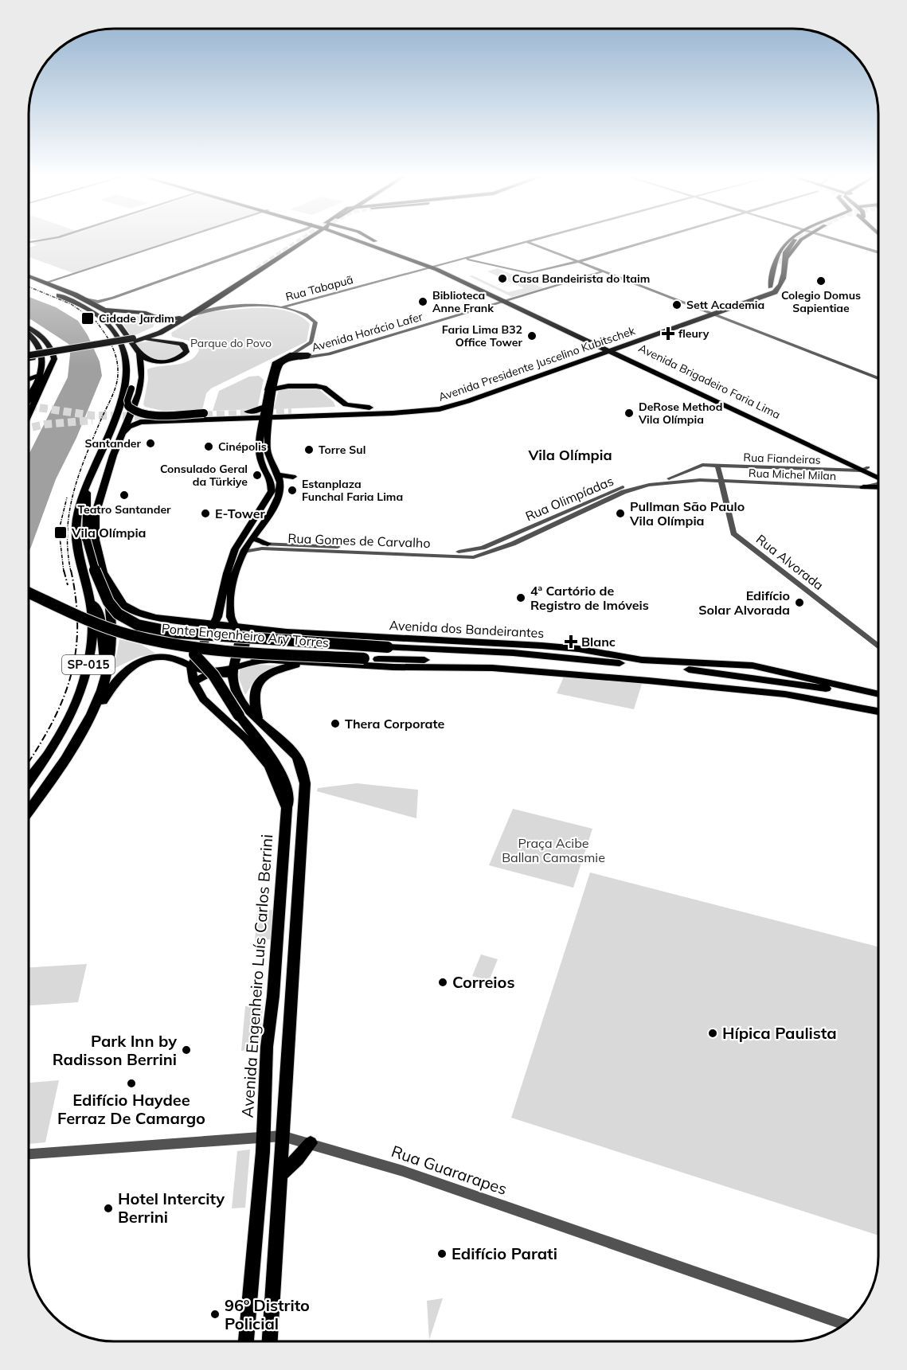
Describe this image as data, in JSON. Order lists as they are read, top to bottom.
{
  "streets": {
    "highway": [
      "Avenida Presidente Juscelino Kubitschek",
      "Avenida Brigadeiro Faria Lima",
      "Avenida dos Bandeirantes",
      "Ponte Engenheiro Ary Torres",
      "SP-015"
    ],
    "main road": ["Avenida Engenheiro Luís Carlos Berrini"],
    "street": [
      "Rua Tabapuã",
      "Avenida Horácio Lafer",
      "Rua Fiandeiras",
      "Rua Michel Milan",
      "Rua Olimpíadas",
      "Rua Gomes de Carvalho",
      "Rua Alvorada",
      "Rua Guararapes"
    ]
  },
  "crossings": [
    ["Rua Tabapuã", "Avenida Brigadeiro Faria Lima"],
    ["Avenida Horácio Lafer", "Avenida Brigadeiro Faria Lima"],
    ["Avenida Presidente Juscelino Kubitschek", "Avenida Brigadeiro Faria Lima"],
    ["Avenida Brigadeiro Faria Lima", "Rua Fiandeiras"],
    ["Rua Fiandeiras", "Rua Olimpíadas"],
    ["Rua Fiandeiras", "Rua Alvorada"],
    ["Rua Michel Milan", "Rua Olimpíadas"],
    ["Rua Michel Milan", "Rua Alvorada"],
    ["Rua Olimpíadas", "Rua Gomes de Carvalho"],
    ["Avenida Engenheiro Luís Carlos Berrini", "Rua Guararapes"]
  ],
  "districts": ["Vila Olímpia"],
  "parks": ["Parque do Povo", "Praça Acibe Ballan Camasmie"],
  "places": {
    "other": [
      "Casa Bandeirista do Itaim",
      "Colegio Domus Sapientiae",
      "Biblioteca Anne Frank",
      "Sett Academia",
      "Faria Lima B32 Office Tower",
      "DeRose Method Vila Olímpia",
      "Santander",
      "Cinépolis",
      "Torre Sul",
      "Consulado Geral da Türkiye",
      "Estanplaza Funchal Faria Lima",
      "Teatro Santander",
      "E-Tower",
      "Pullman São Paulo Vila Olímpia",
      "4ª Cartório de Registro de Imóveis",
      "Edifício Solar Alvorada",
      "Thera Corporate",
      "Correios",
      "Hípica Paulista",
      "Park Inn by Radisson Berrini",
      "Edifício Haydee Ferraz De Camargo",
      "Hotel Intercity Berrini",
      "Edifício Parati",
      "96º Distrito Policial"
    ],
    "transit": ["Cidade Jardim", "Vila Olímpia"],
    "health": ["fleury", "Blanc"]
  }
}
